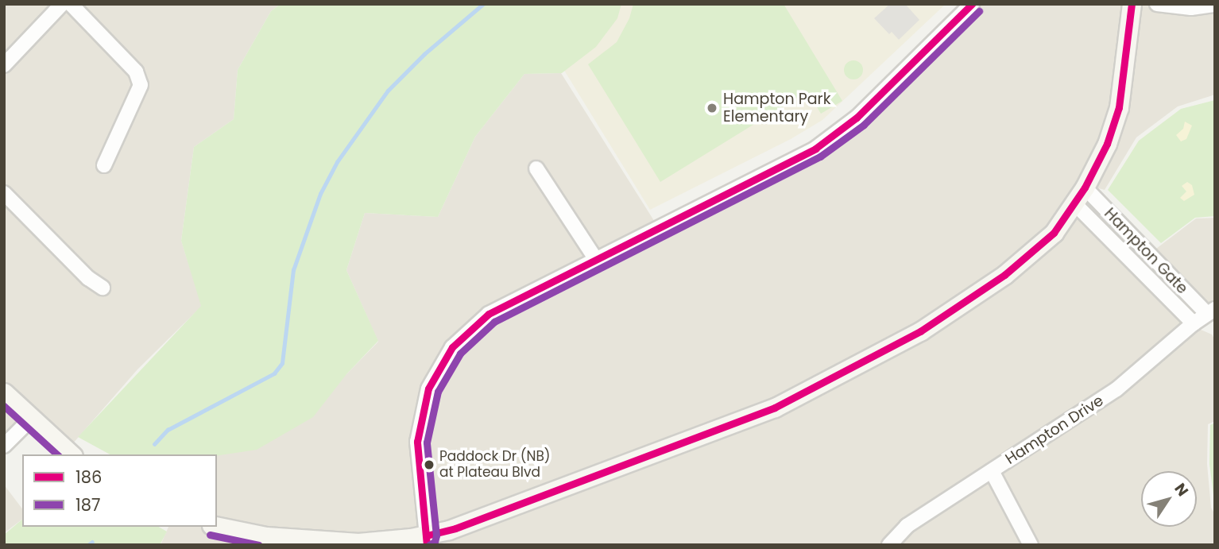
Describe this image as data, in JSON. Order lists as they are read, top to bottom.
{
  "streets": {
    "street": ["Hampton Gate", "Hampton Drive"]
  },
  "crossings": [
    ["Hampton Gate", "Hampton Drive"]
  ],
  "places": ["Hampton Park Elementary", "Paddock Dr (NB) at Plateau Blvd"],
  "lines": ["transit line 186", "transit line 187"],
  "legend": ["186", "187"],
  "north": "top right"
}
